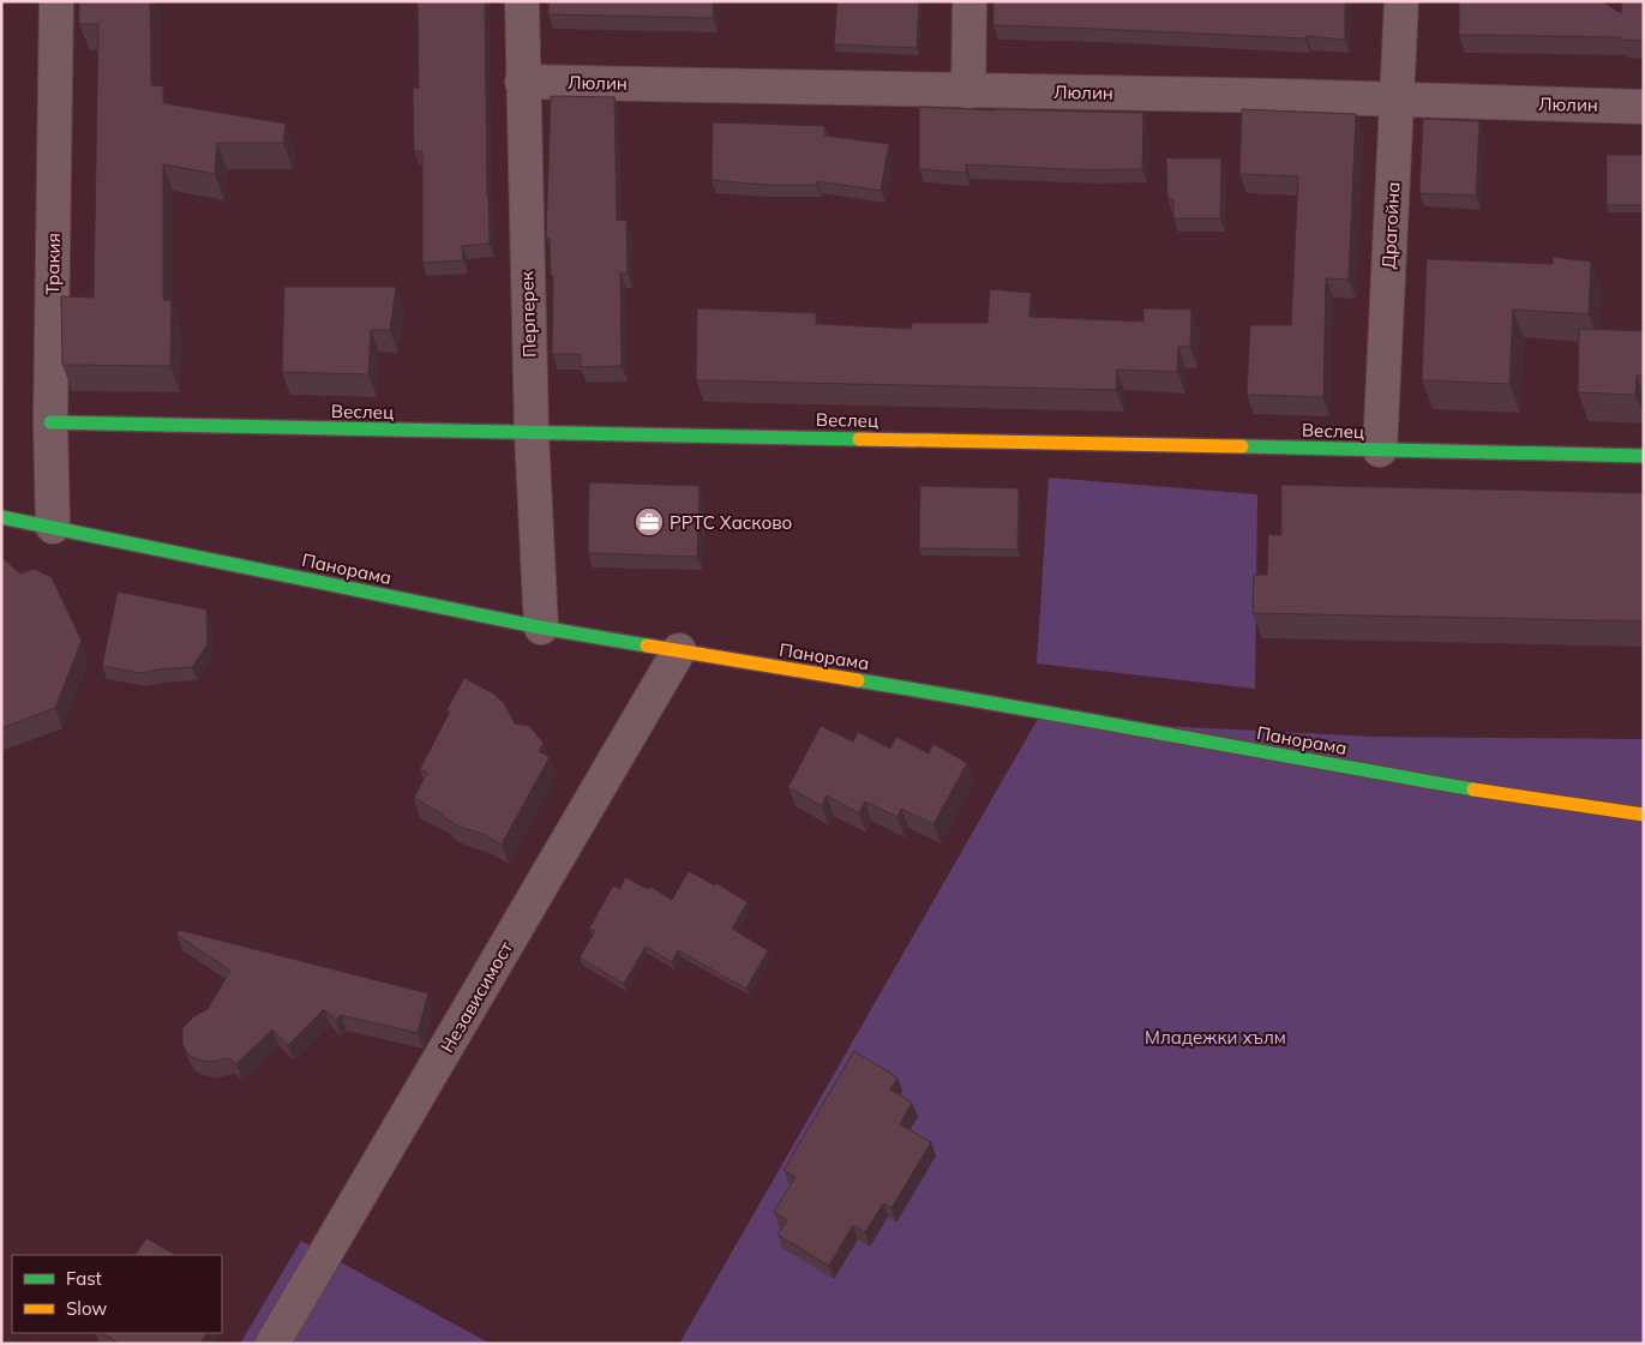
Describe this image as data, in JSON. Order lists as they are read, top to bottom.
{
  "streets": {
    "street": [
      "Люлин",
      "Драгойна",
      "Тракия",
      "Перперек",
      "Веслец",
      "Панорама",
      "Независимост"
    ]
  },
  "crossings": [
    ["Люлин", "Драгойна"],
    ["Люлин", "Перперек"],
    ["Драгойна", "Веслец"],
    ["Тракия", "Веслец"],
    ["Тракия", "Панорама"],
    ["Перперек", "Веслец"],
    ["Перперек", "Панорама"],
    ["Панорама", "Независимост"]
  ],
  "parks": ["Младежки хълм"],
  "places": {
    "office": ["РРТС Хасково"]
  },
  "legend": ["Fast", "Slow"]
}
